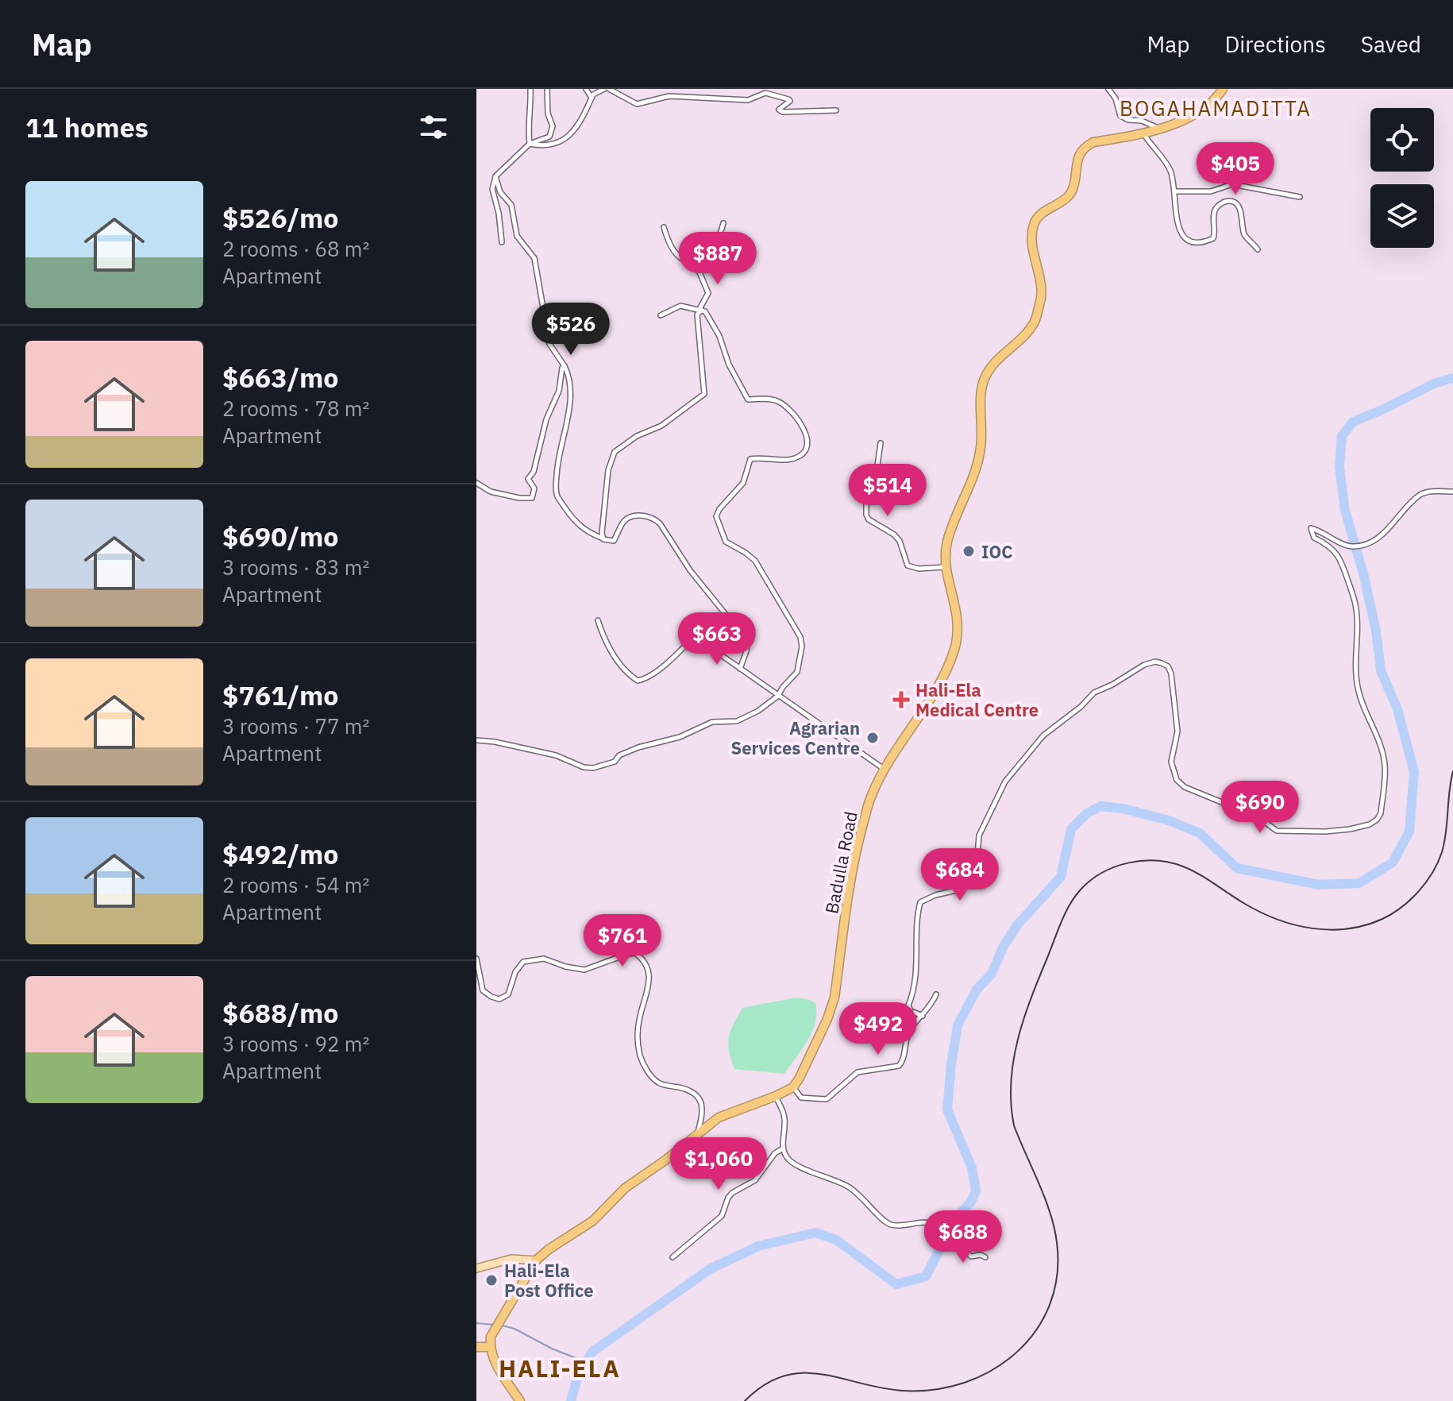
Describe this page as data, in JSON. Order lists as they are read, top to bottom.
{
  "streets": {
    "highway": ["Badulla Road"]
  },
  "districts": ["BOGAHAMADITTA", "HALI-ELA"],
  "places": {
    "other": ["IOC", "Agrarian Services Centre", "Hali-Ela Post Office"],
    "health": ["Hali-Ela Medical Centre"]
  },
  "page": {
    "header": "Map",
    "nav": ["Map", "Directions", "Saved"],
    "heading": "11 homes",
    "price": [
      "$405",
      "$887",
      "$526",
      "$514",
      "$663",
      "$690",
      "$684",
      "$761",
      "$492",
      "$1,060",
      "$688"
    ],
    "list": [
      {
        "name": "$526/mo",
        "note": "2 rooms · 68 m² · Apartment"
      },
      {
        "name": "$663/mo",
        "note": "2 rooms · 78 m² · Apartment"
      },
      {
        "name": "$690/mo",
        "note": "3 rooms · 83 m² · Apartment"
      },
      {
        "name": "$761/mo",
        "note": "3 rooms · 77 m² · Apartment"
      },
      {
        "name": "$492/mo",
        "note": "2 rooms · 54 m² · Apartment"
      },
      {
        "name": "$688/mo",
        "note": "3 rooms · 92 m² · Apartment"
      }
    ]
  }
}
